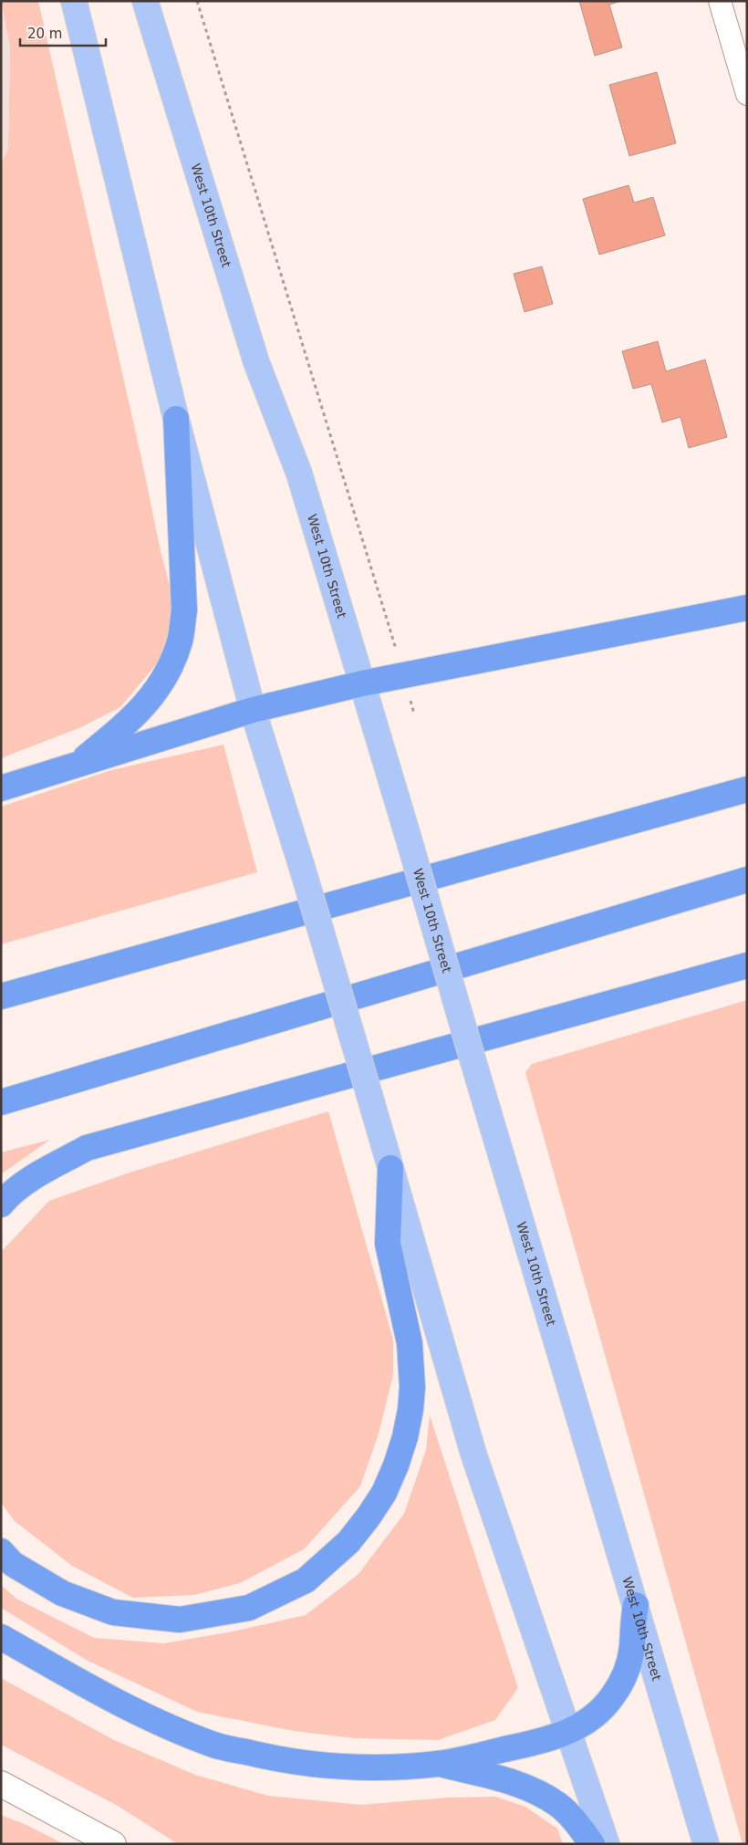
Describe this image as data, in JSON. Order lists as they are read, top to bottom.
{
  "streets": {
    "main road": ["West 10th Street"]
  },
  "scale_bar": "20 m"
}
